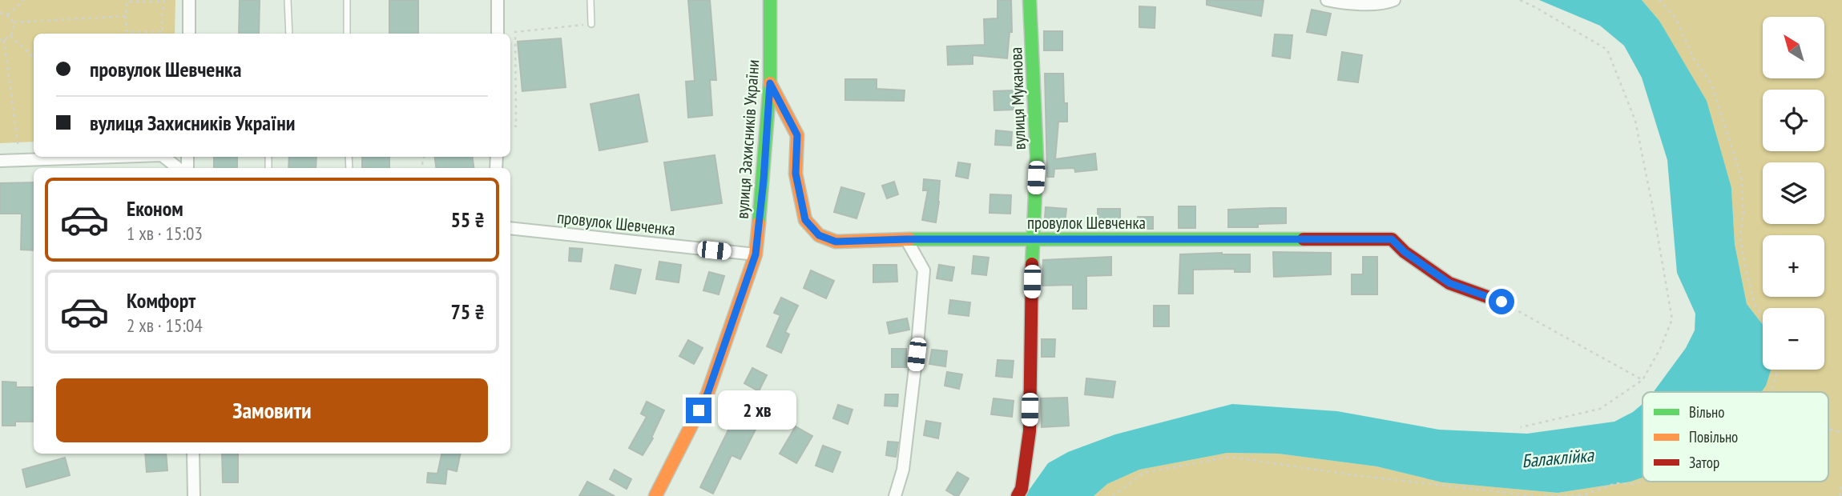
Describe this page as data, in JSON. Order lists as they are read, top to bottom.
{
  "streets": {
    "street": ["вулиця Муканова", "вулиця Захисників України", "провулок Шевченка"]
  },
  "crossings": [
    ["вулиця Муканова", "провулок Шевченка"],
    ["вулиця Захисників України", "провулок Шевченка"]
  ],
  "water": ["Балаклійка"],
  "legend": ["Вільно", "Повільно", "Затор"],
  "north": "top left",
  "page": {
    "map_buttons": ["+", "−"],
    "banner": ["провулок Шевченка", "вулиця Захисників України"],
    "list": [
      {
        "name": "Економ",
        "note": "1 хв · 15:03",
        "value": "55 ₴"
      },
      {
        "name": "Комфорт",
        "note": "2 хв · 15:04",
        "value": "75 ₴"
      }
    ],
    "buttons": "Замовити",
    "bubble": "2 хв"
  }
}
